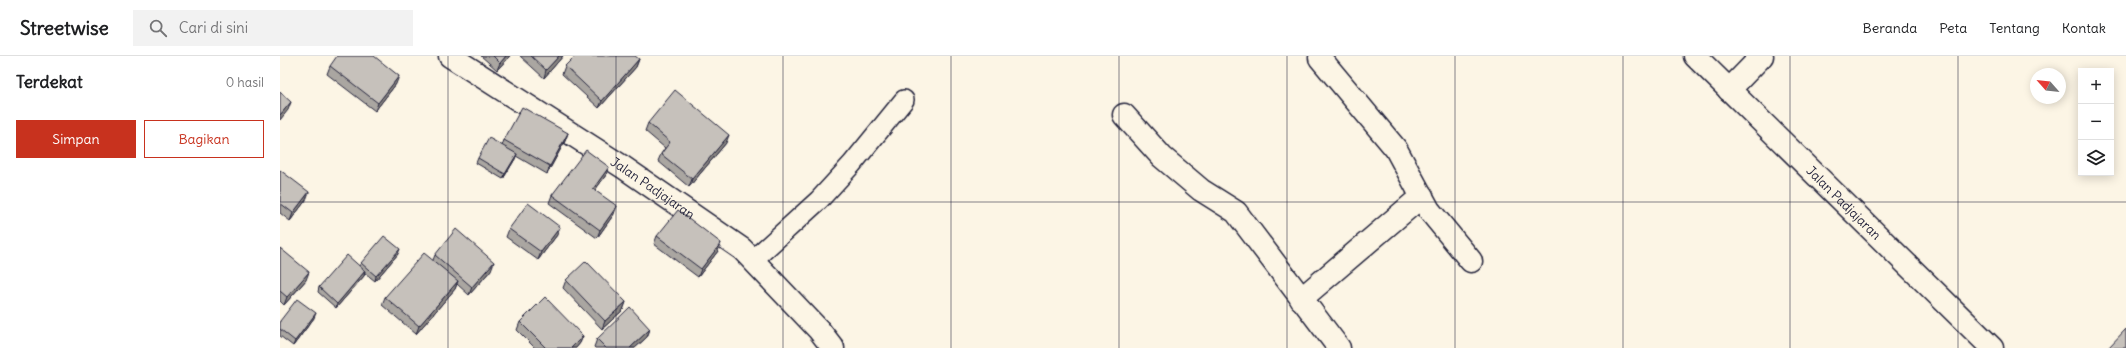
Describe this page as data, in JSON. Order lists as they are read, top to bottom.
{
  "streets": {
    "street": ["Jalan Padjajaran"]
  },
  "north": "top left",
  "page": {
    "header": "Streetwise",
    "search": "Cari di sini",
    "nav": [
      "Beranda",
      "Peta",
      "Tentang",
      "Kontak"
    ],
    "heading": ["Terdekat", "0 hasil"],
    "map_buttons": ["+", "−"],
    "buttons": ["Simpan", "Bagikan"]
  }
}
